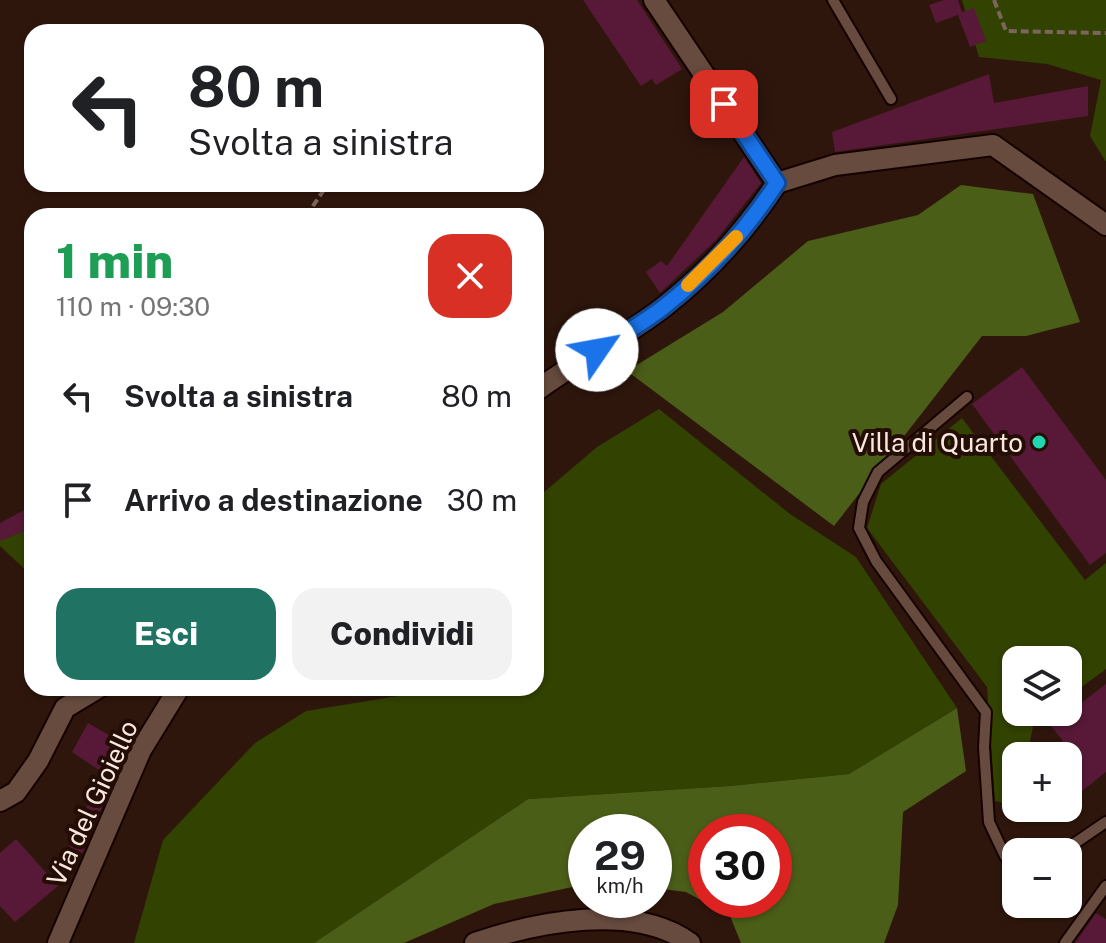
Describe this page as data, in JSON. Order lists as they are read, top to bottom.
{
  "streets": {
    "street": ["Via del Gioiello"]
  },
  "places": ["Villa di Quarto"],
  "page": {
    "turn": ["80 m", "Svolta a sinistra"],
    "heading": ["1 min", "110 m · 09:30"],
    "list": [
      {
        "name": "Svolta a sinistra",
        "value": "80 m"
      },
      {
        "name": "Arrivo a destinazione",
        "value": "30 m"
      }
    ],
    "buttons": ["Esci", "Condividi"],
    "map_buttons": ["+", "−"],
    "speed": "29 km/h",
    "limit": "30"
  }
}
